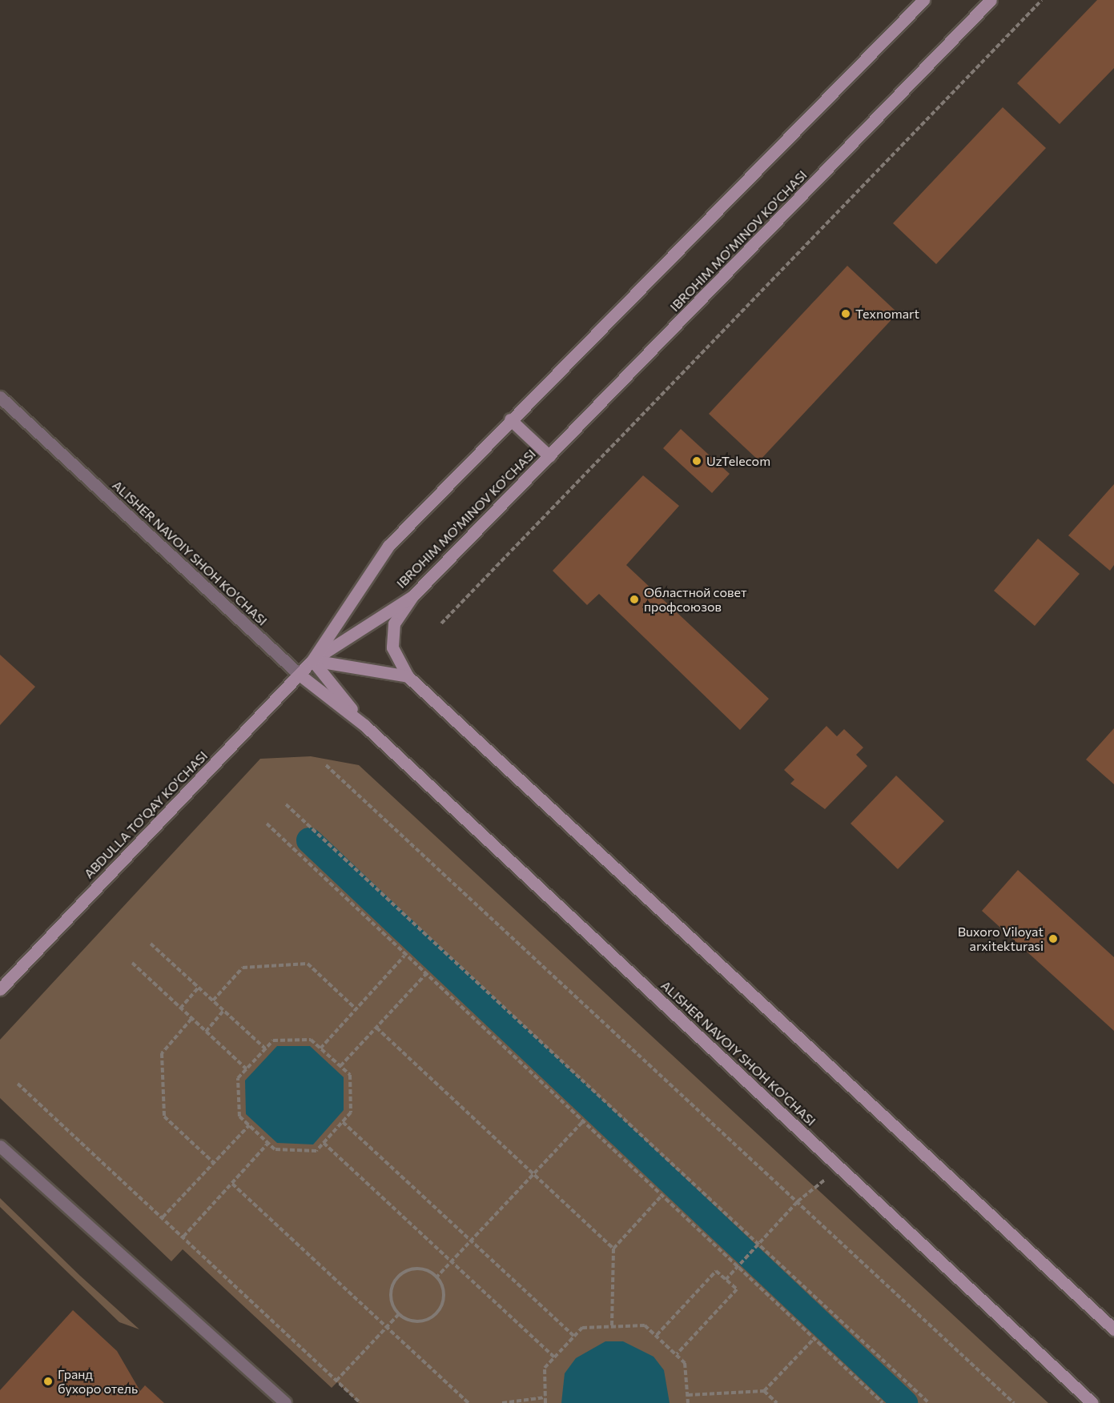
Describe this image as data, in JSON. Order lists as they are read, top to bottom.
{
  "streets": {
    "main road": ["IBROHIM MO'MINOV KO'CHASI", "ALISHER NAVOIY SHOH KO'CHASI", "ABDULLA TO'QAY KO'CHASI"]
  },
  "crossings": [
    ["IBROHIM MO'MINOV KO'CHASI", "ALISHER NAVOIY SHOH KO'CHASI"],
    ["IBROHIM MO'MINOV KO'CHASI", "ABDULLA TO'QAY KO'CHASI"],
    ["ALISHER NAVOIY SHOH KO'CHASI", "ABDULLA TO'QAY KO'CHASI"]
  ],
  "places": [
    "Texnomart",
    "UzTelecom",
    "Областной совет профсоюзов",
    "Buxoro Viloyat arxitekturasi",
    "Гранд бухоро отель"
  ]
}
